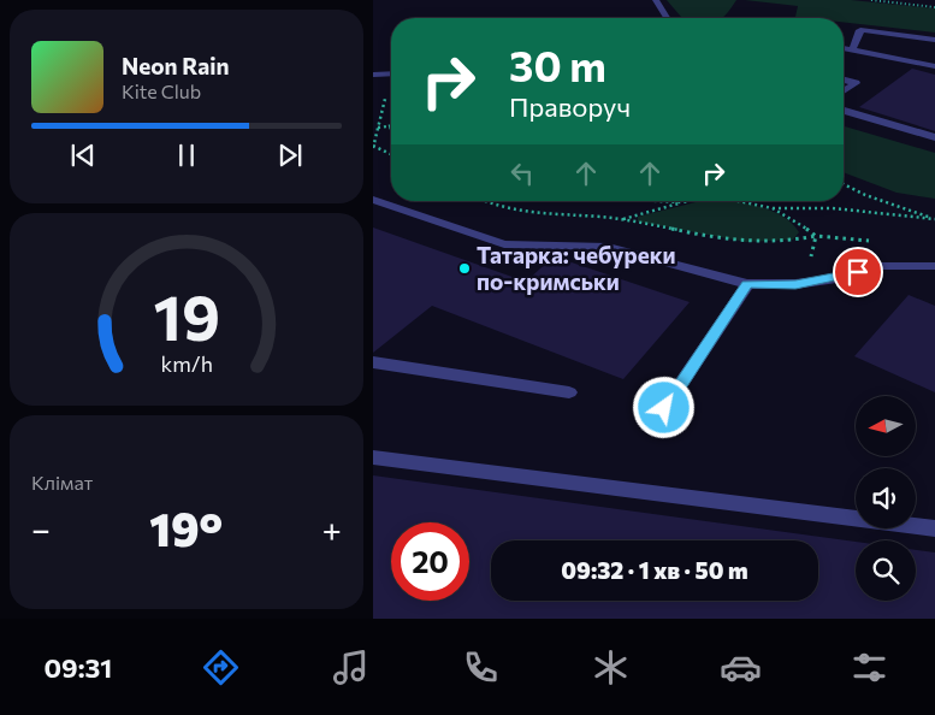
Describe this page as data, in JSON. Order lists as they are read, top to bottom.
{
  "places": ["Татарка: чебуреки по-кримськи"],
  "north": "left",
  "page": {
    "turn": ["30 m", "Праворуч"],
    "song": ["Neon Rain", "Kite Club"],
    "tile": "Клімат",
    "heat": ["−", "19°", "+"],
    "limit": "20",
    "trip": "09:32 · 1 хв · 50 m",
    "tabs": "09:31",
    "gauge": ["19", "km/h"]
  }
}
